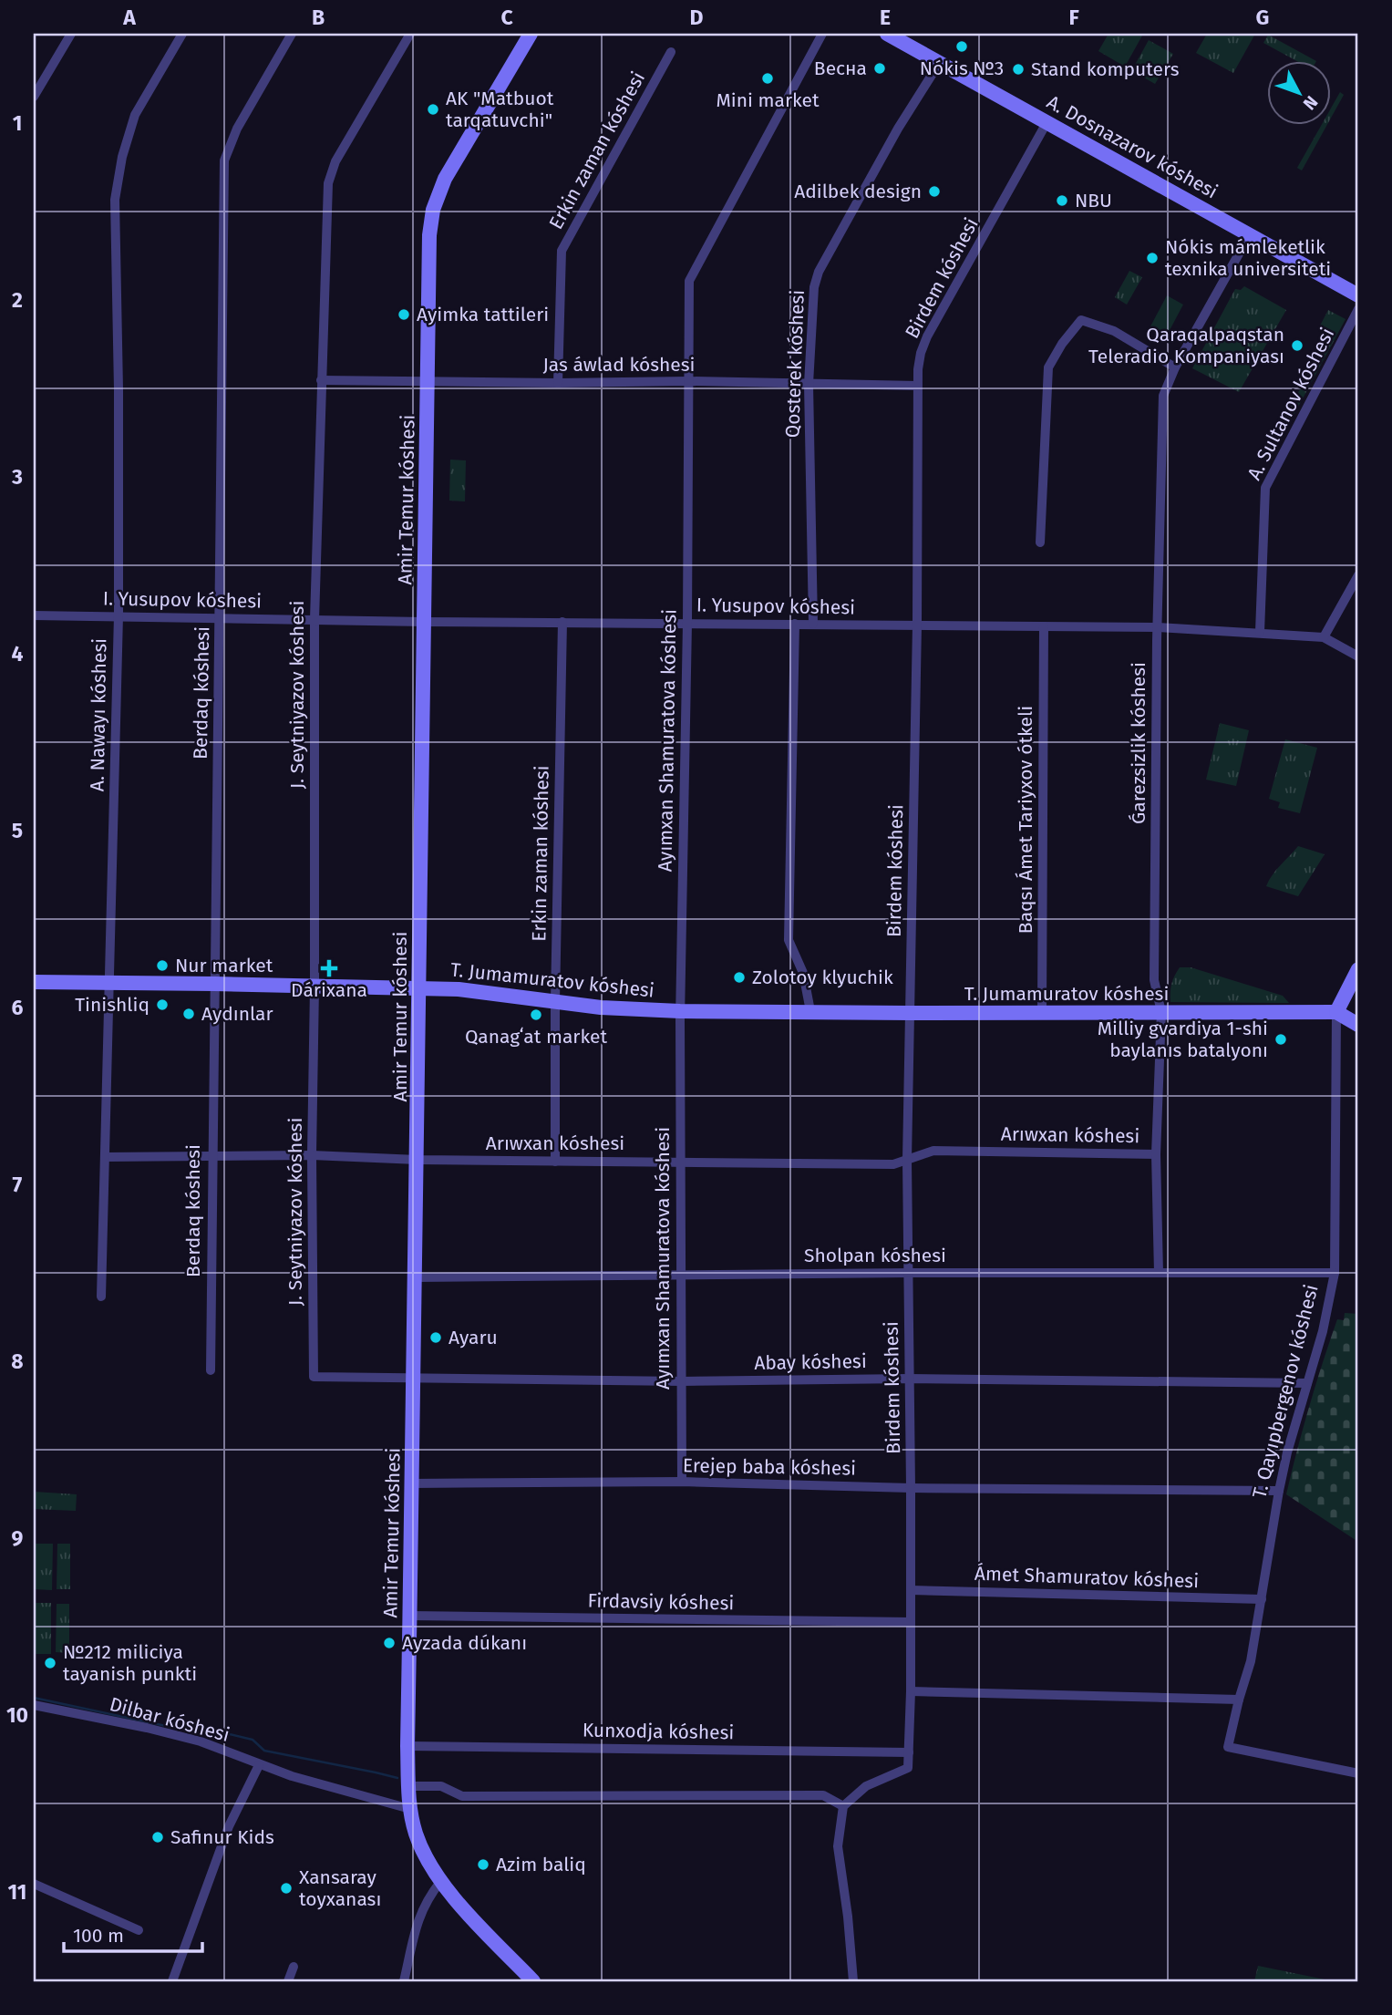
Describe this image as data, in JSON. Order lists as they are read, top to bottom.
{
  "streets": {
    "street": [
      "A. Dosnazarov kóshesi",
      "Erkin zaman kóshesi",
      "Birdem kóshesi",
      "Qosterek kóshesi",
      "Jas áwlad kóshesi",
      "A. Sultanov kóshesi",
      "Amir Temur kóshesi",
      "I. Yusupov kóshesi",
      "Berdaq kóshesi",
      "J. Seytniyazov kóshesi",
      "A. Nawayı kóshesi",
      "Ayımxan Shamuratova kóshesi",
      "Ǵarezsizlik kóshesi",
      "Baqsı Ámet Tariyxov ótkeli",
      "T. Jumamuratov kóshesi",
      "Arıwxan kóshesi",
      "Sholpan kóshesi",
      "Abay kóshesi",
      "T. Qayıpbergenov kóshesi",
      "Erejep baba kóshesi",
      "Ámet Shamuratov kóshesi",
      "Firdavsiy kóshesi",
      "Dilbar kóshesi",
      "Kunxodja kóshesi"
    ]
  },
  "crossings": [
    ["A. Dosnazarov kóshesi", "Birdem kóshesi"],
    ["A. Dosnazarov kóshesi", "Qosterek kóshesi"],
    ["A. Dosnazarov kóshesi", "Ǵarezsizlik kóshesi"],
    ["Erkin zaman kóshesi", "Jas áwlad kóshesi"],
    ["Erkin zaman kóshesi", "I. Yusupov kóshesi"],
    ["Erkin zaman kóshesi", "T. Jumamuratov kóshesi"],
    ["Erkin zaman kóshesi", "Arıwxan kóshesi"],
    ["Birdem kóshesi", "Jas áwlad kóshesi"],
    ["Birdem kóshesi", "I. Yusupov kóshesi"],
    ["Birdem kóshesi", "T. Jumamuratov kóshesi"],
    ["Birdem kóshesi", "Arıwxan kóshesi"],
    ["Birdem kóshesi", "Sholpan kóshesi"],
    ["Birdem kóshesi", "Abay kóshesi"],
    ["Birdem kóshesi", "Erejep baba kóshesi"],
    ["Birdem kóshesi", "Ámet Shamuratov kóshesi"],
    ["Birdem kóshesi", "Firdavsiy kóshesi"],
    ["Birdem kóshesi", "Kunxodja kóshesi"],
    ["Qosterek kóshesi", "Jas áwlad kóshesi"],
    ["Qosterek kóshesi", "I. Yusupov kóshesi"],
    ["Jas áwlad kóshesi", "Amir Temur kóshesi"],
    ["Jas áwlad kóshesi", "J. Seytniyazov kóshesi"],
    ["Jas áwlad kóshesi", "Ayımxan Shamuratova kóshesi"],
    ["A. Sultanov kóshesi", "I. Yusupov kóshesi"],
    ["Amir Temur kóshesi", "I. Yusupov kóshesi"],
    ["Amir Temur kóshesi", "T. Jumamuratov kóshesi"],
    ["Amir Temur kóshesi", "Arıwxan kóshesi"],
    ["Amir Temur kóshesi", "Sholpan kóshesi"],
    ["Amir Temur kóshesi", "Abay kóshesi"],
    ["Amir Temur kóshesi", "Erejep baba kóshesi"],
    ["Amir Temur kóshesi", "Firdavsiy kóshesi"],
    ["Amir Temur kóshesi", "Dilbar kóshesi"],
    ["Amir Temur kóshesi", "Kunxodja kóshesi"],
    ["I. Yusupov kóshesi", "Berdaq kóshesi"],
    ["I. Yusupov kóshesi", "J. Seytniyazov kóshesi"],
    ["I. Yusupov kóshesi", "A. Nawayı kóshesi"],
    ["I. Yusupov kóshesi", "Ayımxan Shamuratova kóshesi"],
    ["I. Yusupov kóshesi", "Ǵarezsizlik kóshesi"],
    ["I. Yusupov kóshesi", "Baqsı Ámet Tariyxov ótkeli"],
    ["Berdaq kóshesi", "T. Jumamuratov kóshesi"],
    ["Berdaq kóshesi", "Arıwxan kóshesi"],
    ["J. Seytniyazov kóshesi", "T. Jumamuratov kóshesi"],
    ["J. Seytniyazov kóshesi", "Arıwxan kóshesi"],
    ["J. Seytniyazov kóshesi", "Abay kóshesi"],
    ["A. Nawayı kóshesi", "T. Jumamuratov kóshesi"],
    ["A. Nawayı kóshesi", "Arıwxan kóshesi"],
    ["Ayımxan Shamuratova kóshesi", "T. Jumamuratov kóshesi"],
    ["Ayımxan Shamuratova kóshesi", "Arıwxan kóshesi"],
    ["Ayımxan Shamuratova kóshesi", "Sholpan kóshesi"],
    ["Ayımxan Shamuratova kóshesi", "Abay kóshesi"],
    ["Ayımxan Shamuratova kóshesi", "Erejep baba kóshesi"],
    ["Ǵarezsizlik kóshesi", "T. Jumamuratov kóshesi"],
    ["Ǵarezsizlik kóshesi", "Arıwxan kóshesi"],
    ["Ǵarezsizlik kóshesi", "Sholpan kóshesi"],
    ["Baqsı Ámet Tariyxov ótkeli", "T. Jumamuratov kóshesi"],
    ["T. Jumamuratov kóshesi", "T. Qayıpbergenov kóshesi"],
    ["Sholpan kóshesi", "T. Qayıpbergenov kóshesi"],
    ["Abay kóshesi", "T. Qayıpbergenov kóshesi"],
    ["T. Qayıpbergenov kóshesi", "Erejep baba kóshesi"],
    ["T. Qayıpbergenov kóshesi", "Ámet Shamuratov kóshesi"]
  ],
  "places": {
    "other": [
      "Nókis №3",
      "Весна",
      "Stand komputers",
      "Mini market",
      "AK \"Matbuot tarqatuvchi\"",
      "Adilbek design",
      "NBU",
      "Nókis mámleketlik texnika universiteti",
      "Ayimka tattileri",
      "Qaraqalpaqstan Teleradio Kompaniyası",
      "Nur market",
      "Zolotoy klyuchik",
      "Tinishliq",
      "Aydınlar",
      "Qanagʻat market",
      "Milliy gvardiya 1-shi baylanıs batalyonı",
      "Ayaru",
      "Ayzada dúkanı",
      "№212 miliciya tayanish punkti",
      "Safinur Kids",
      "Azim baliq",
      "Xansaray toyxanası"
    ],
    "health": ["Dárixana"]
  },
  "scale_bar": "100 m",
  "north": "bottom right",
  "grid": {
    "columns": [
      "A",
      "B",
      "C",
      "D",
      "E",
      "F",
      "G"
    ],
    "rows": [
      "1",
      "2",
      "3",
      "4",
      "5",
      "6",
      "7",
      "8",
      "9",
      "10",
      "11"
    ]
  }
}
